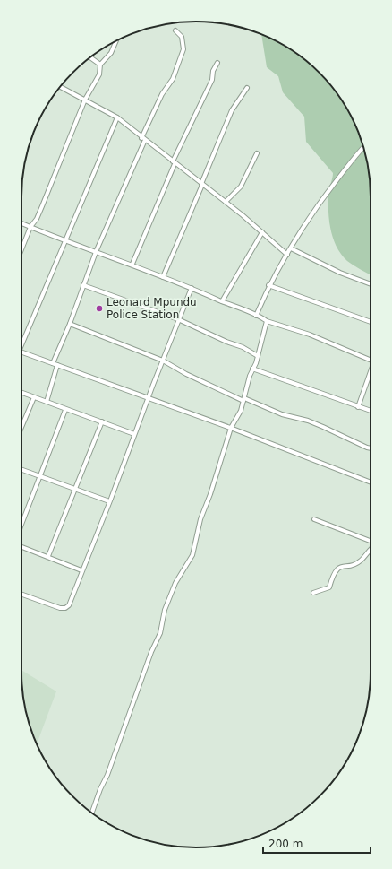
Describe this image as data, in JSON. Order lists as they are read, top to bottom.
{
  "places": ["Leonard Mpundu Police Station"],
  "scale_bar": "200 m"
}
